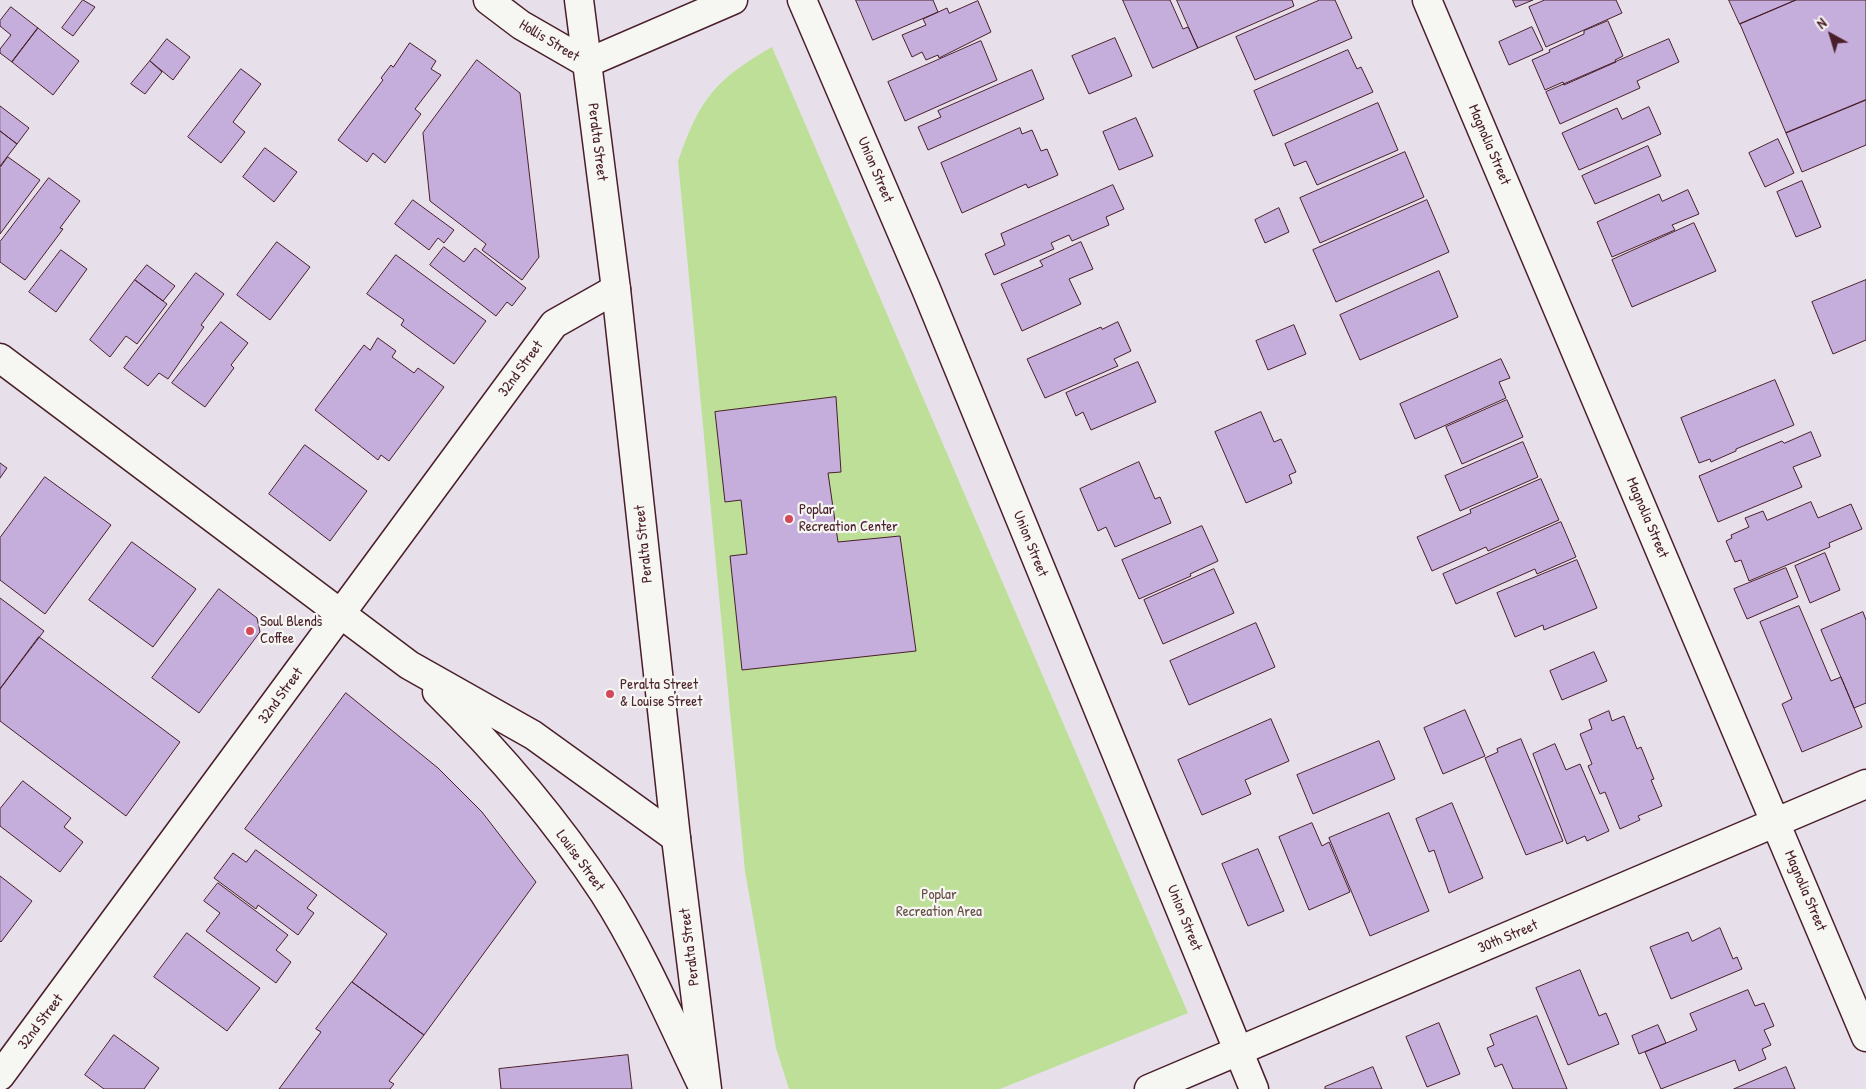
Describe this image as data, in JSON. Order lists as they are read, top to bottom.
{
  "streets": {
    "street": [
      "Hollis Street",
      "Peralta Street",
      "Magnolia Street",
      "Union Street",
      "32nd Street",
      "Louise Street",
      "30th Street"
    ]
  },
  "crossings": [
    ["Hollis Street", "Peralta Street"],
    ["Peralta Street", "32nd Street"],
    ["Peralta Street", "Louise Street"],
    ["Magnolia Street", "30th Street"],
    ["Union Street", "30th Street"],
    ["32nd Street", "Louise Street"]
  ],
  "parks": ["Poplar Recreation Area"],
  "places": ["Poplar Recreation Center", "Soul Blends Coffee", "Peralta Street & Louise Street"],
  "north": "top left"
}
